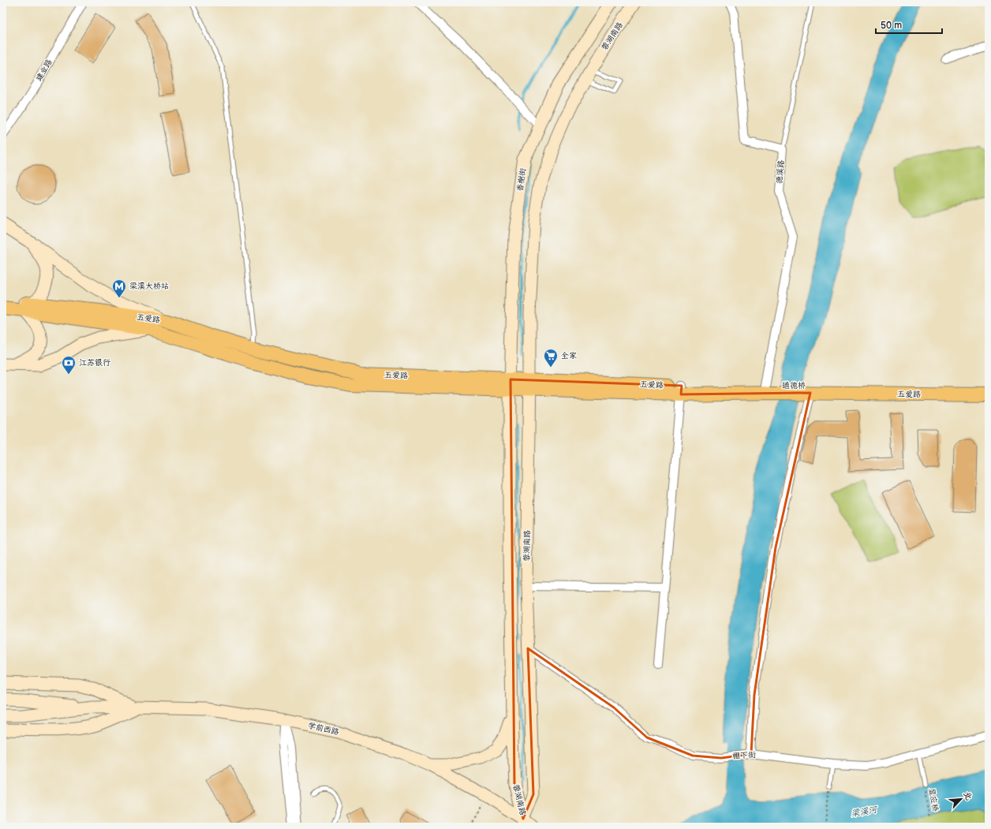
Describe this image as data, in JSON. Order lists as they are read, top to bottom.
{
  "streets": {
    "main road": [
      "蓉湖南路",
      "香榭街",
      "五爱路",
      "通德桥",
      "学前西路"
    ],
    "street": ["建业路", "德溪路", "棚下街"],
    "path": ["显应桥"]
  },
  "crossings": [
    ["蓉湖南路", "香榭街"],
    ["蓉湖南路", "五爱路"],
    ["蓉湖南路", "学前西路"],
    ["蓉湖南路", "棚下街"],
    ["德溪路", "五爱路"],
    ["德溪路", "通德桥"],
    ["香榭街", "五爱路"],
    ["五爱路", "通德桥"]
  ],
  "water": ["梁溪河"],
  "places": {
    "metro station": ["梁溪大桥站"],
    "supermarket": ["全家"],
    "bank": ["江苏银行"]
  },
  "scale_bar": "50 m",
  "north": "top right"
}
